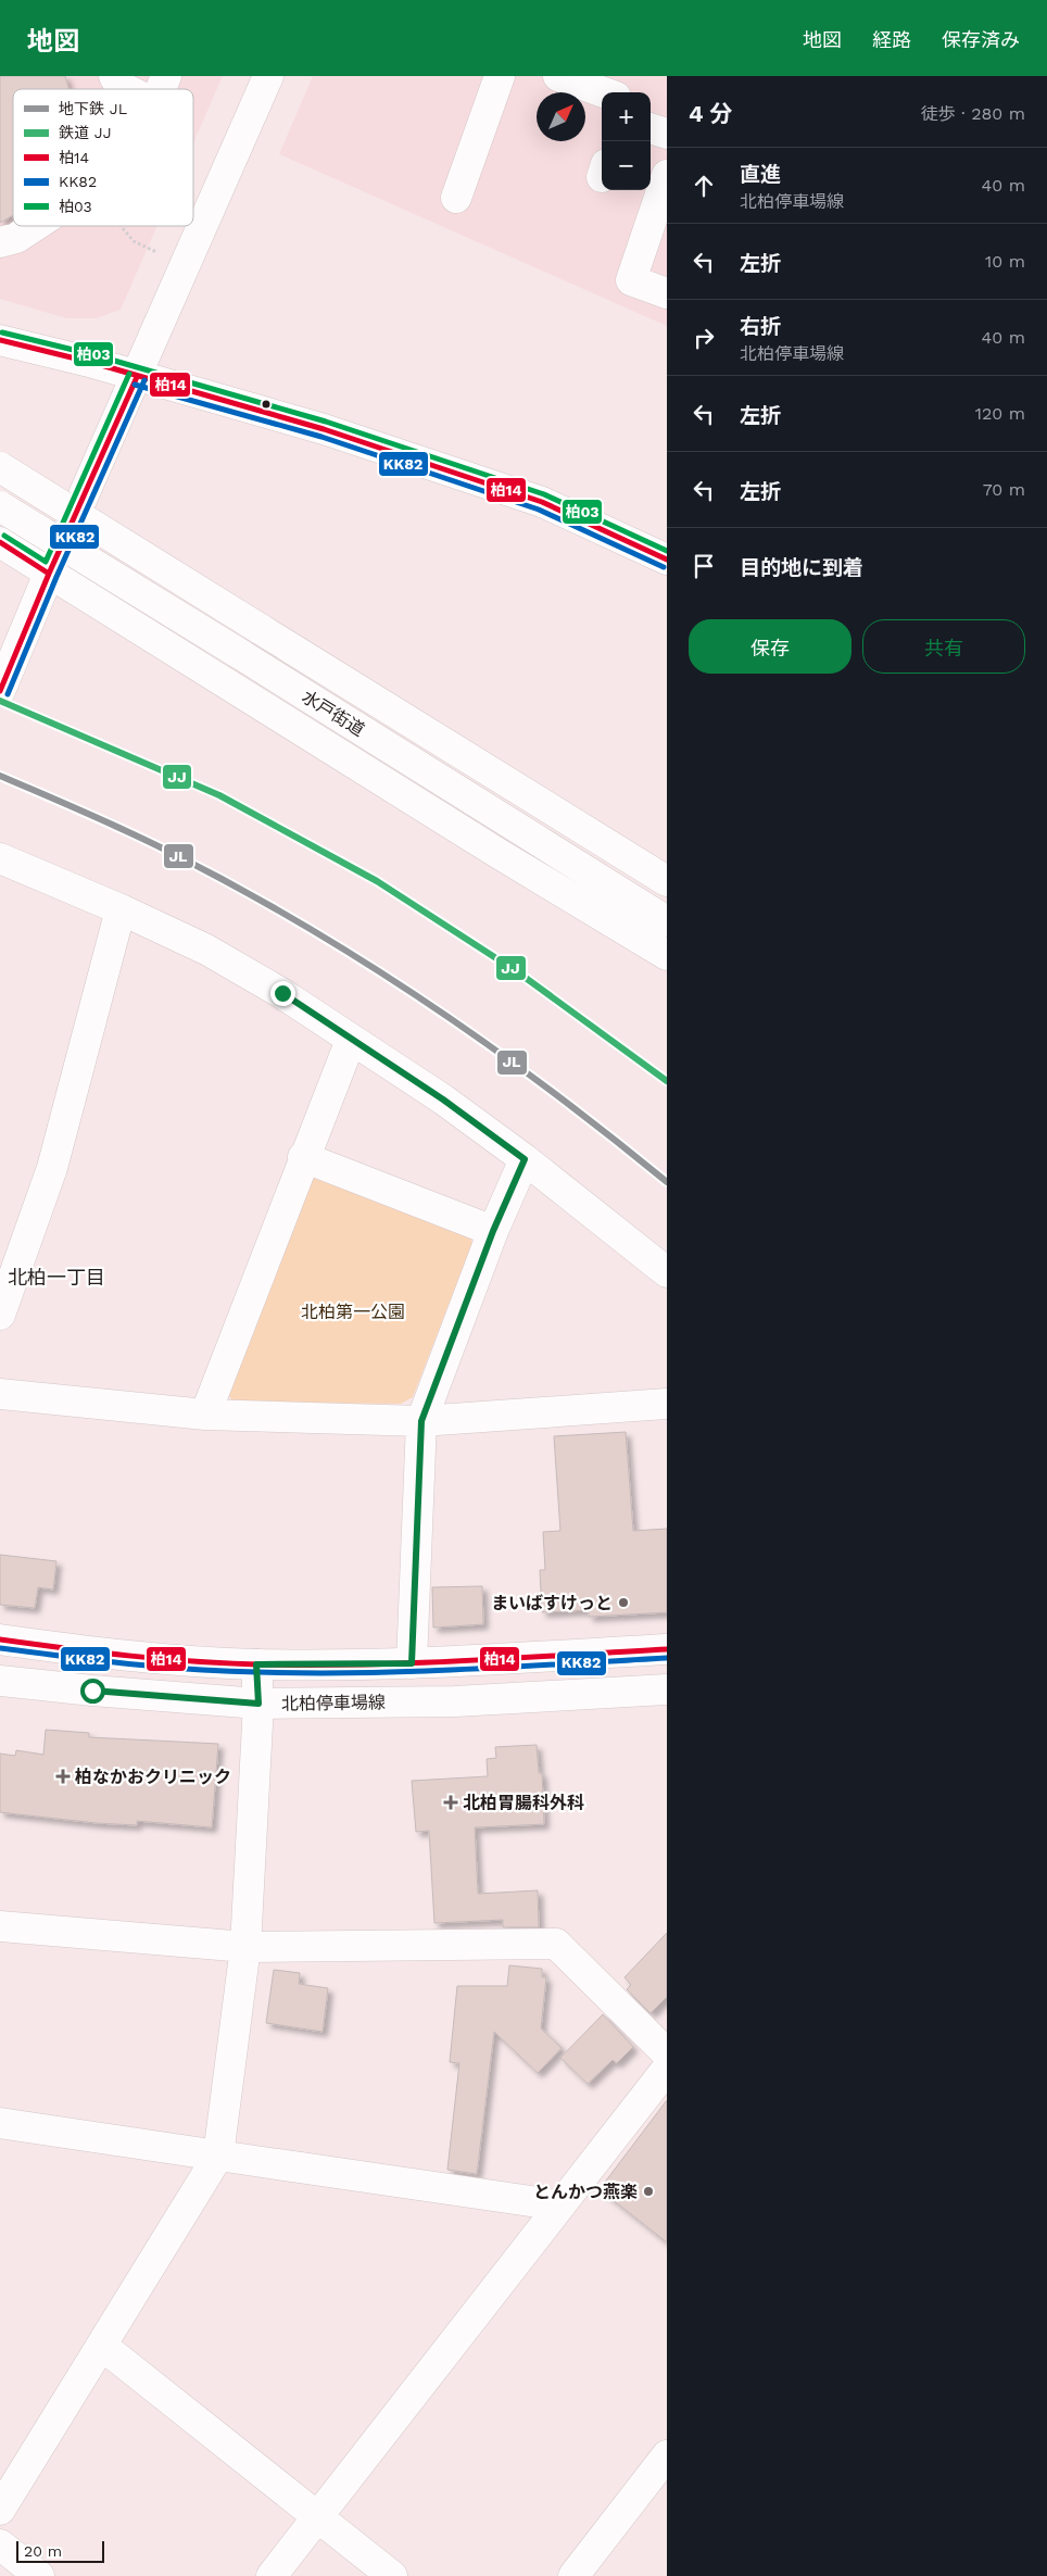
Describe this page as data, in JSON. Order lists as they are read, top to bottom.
{
  "streets": {
    "main road": ["水戸街道", "北柏停車場線"]
  },
  "districts": ["北柏一丁目"],
  "parks": ["北柏第一公園"],
  "places": {
    "other": ["まいばすけっと", "とんかつ燕楽"],
    "health": ["柏なかおクリニック", "北柏胃腸科外科"]
  },
  "lines": [
    "transit line 柏03",
    "transit line 柏14",
    "transit line KK82",
    "rail line JJ",
    "metro line JL"
  ],
  "legend": [
    "地下鉄 JL",
    "鉄道 JJ",
    "柏14",
    "KK82",
    "柏03"
  ],
  "scale_bar": "20 m",
  "north": "top right",
  "page": {
    "header": "地図",
    "nav": ["地図", "経路", "保存済み"],
    "heading": ["4 分", "徒歩 · 280 m"],
    "map_buttons": ["+", "−"],
    "list": [
      ["直進", "北柏停車場線", "40 m"],
      ["左折", "10 m"],
      ["右折", "北柏停車場線", "40 m"],
      ["左折", "120 m"],
      ["左折", "70 m"],
      "目的地に到着"
    ],
    "buttons": ["保存", "共有"],
    "scale": "20 m"
  }
}
